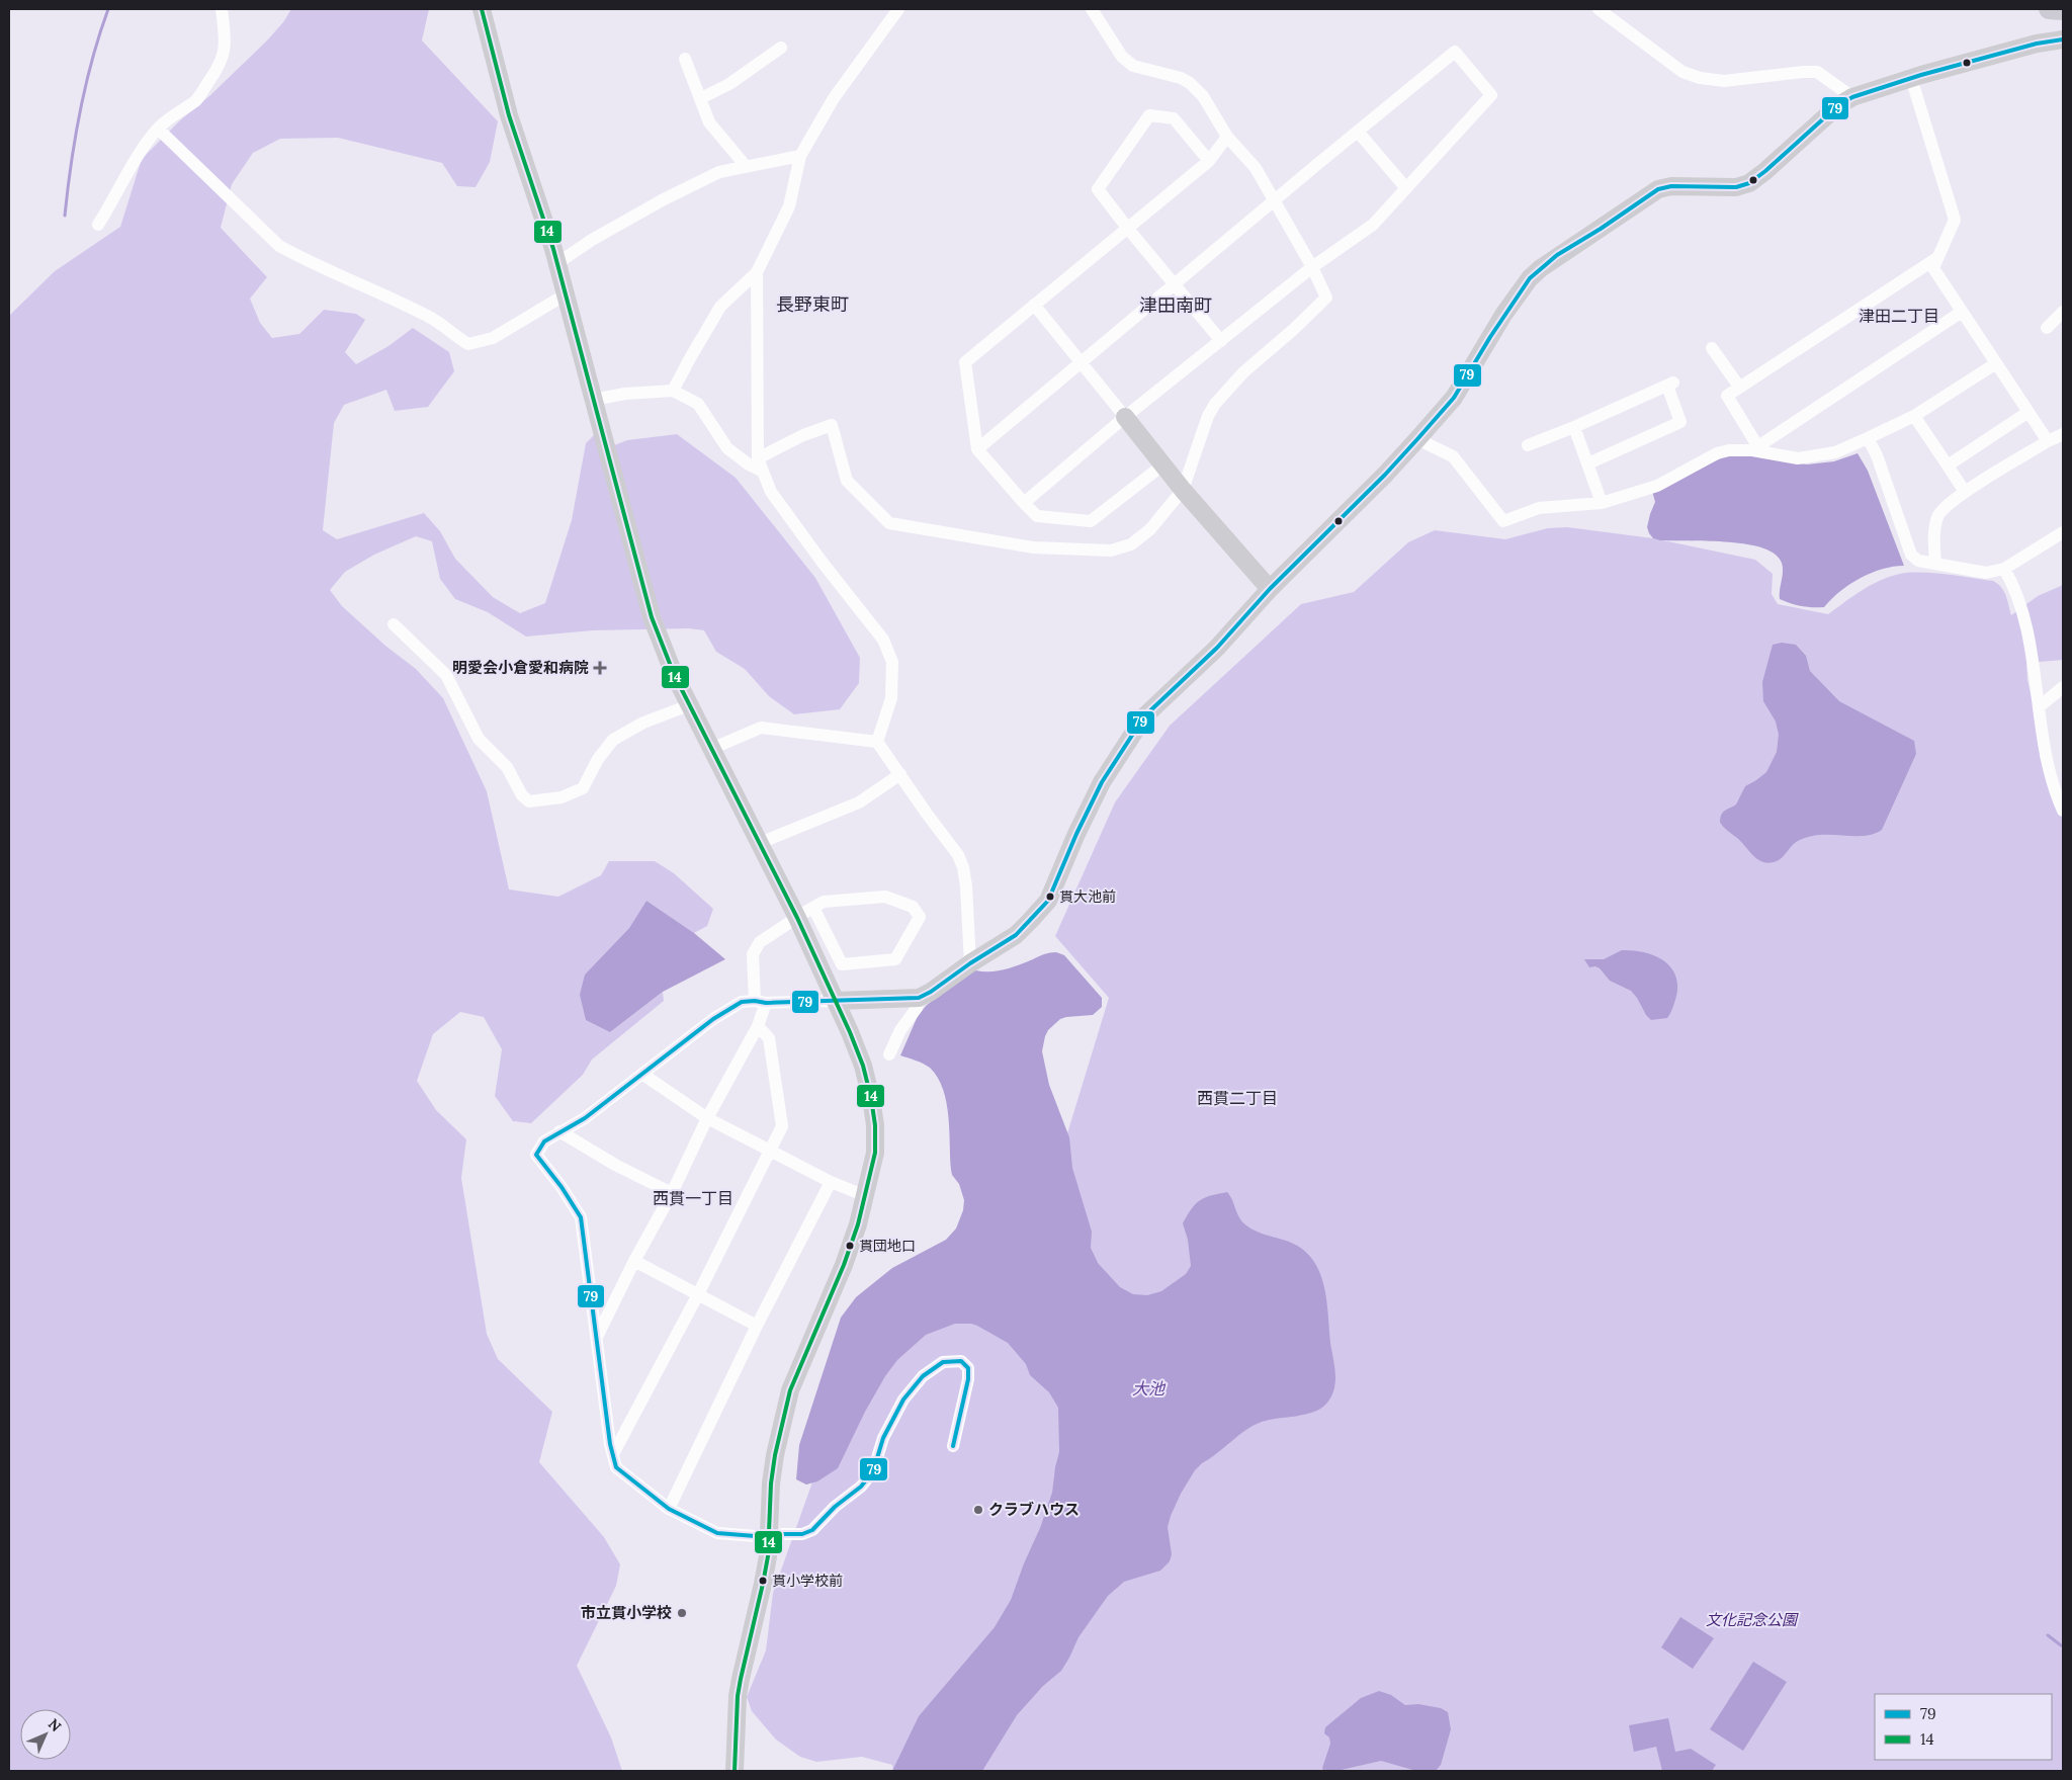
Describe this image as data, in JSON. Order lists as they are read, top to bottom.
{
  "districts": [
    "長野東町",
    "津田南町",
    "津田二丁目",
    "西貫二丁目",
    "西貫一丁目"
  ],
  "water": ["大池"],
  "parks": ["文化記念公園"],
  "places": {
    "health": ["明愛会小倉愛和病院"],
    "other": [
      "貫大池前",
      "貫団地口",
      "クラブハウス",
      "貫小学校前",
      "市立貫小学校"
    ]
  },
  "lines": ["transit line 14", "transit line 79"],
  "legend": ["79", "14"],
  "north": "top right"
}
